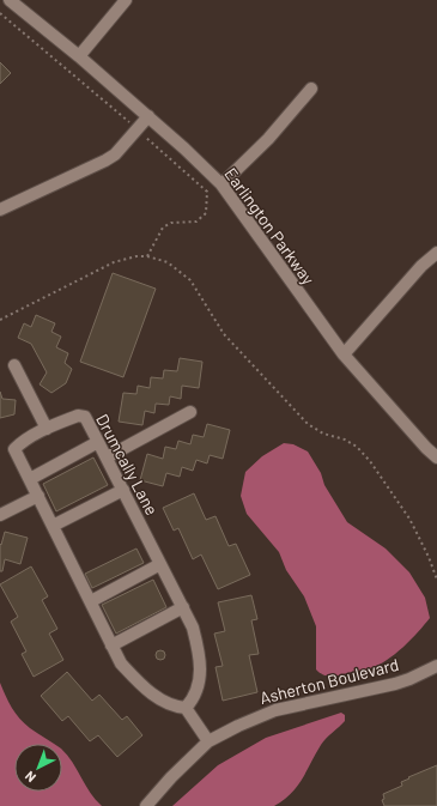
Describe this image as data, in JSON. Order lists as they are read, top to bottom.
{
  "streets": {
    "street": ["Earlington Parkway", "Drumcally Lane", "Asherton Boulevard"]
  },
  "north": "bottom left"
}
